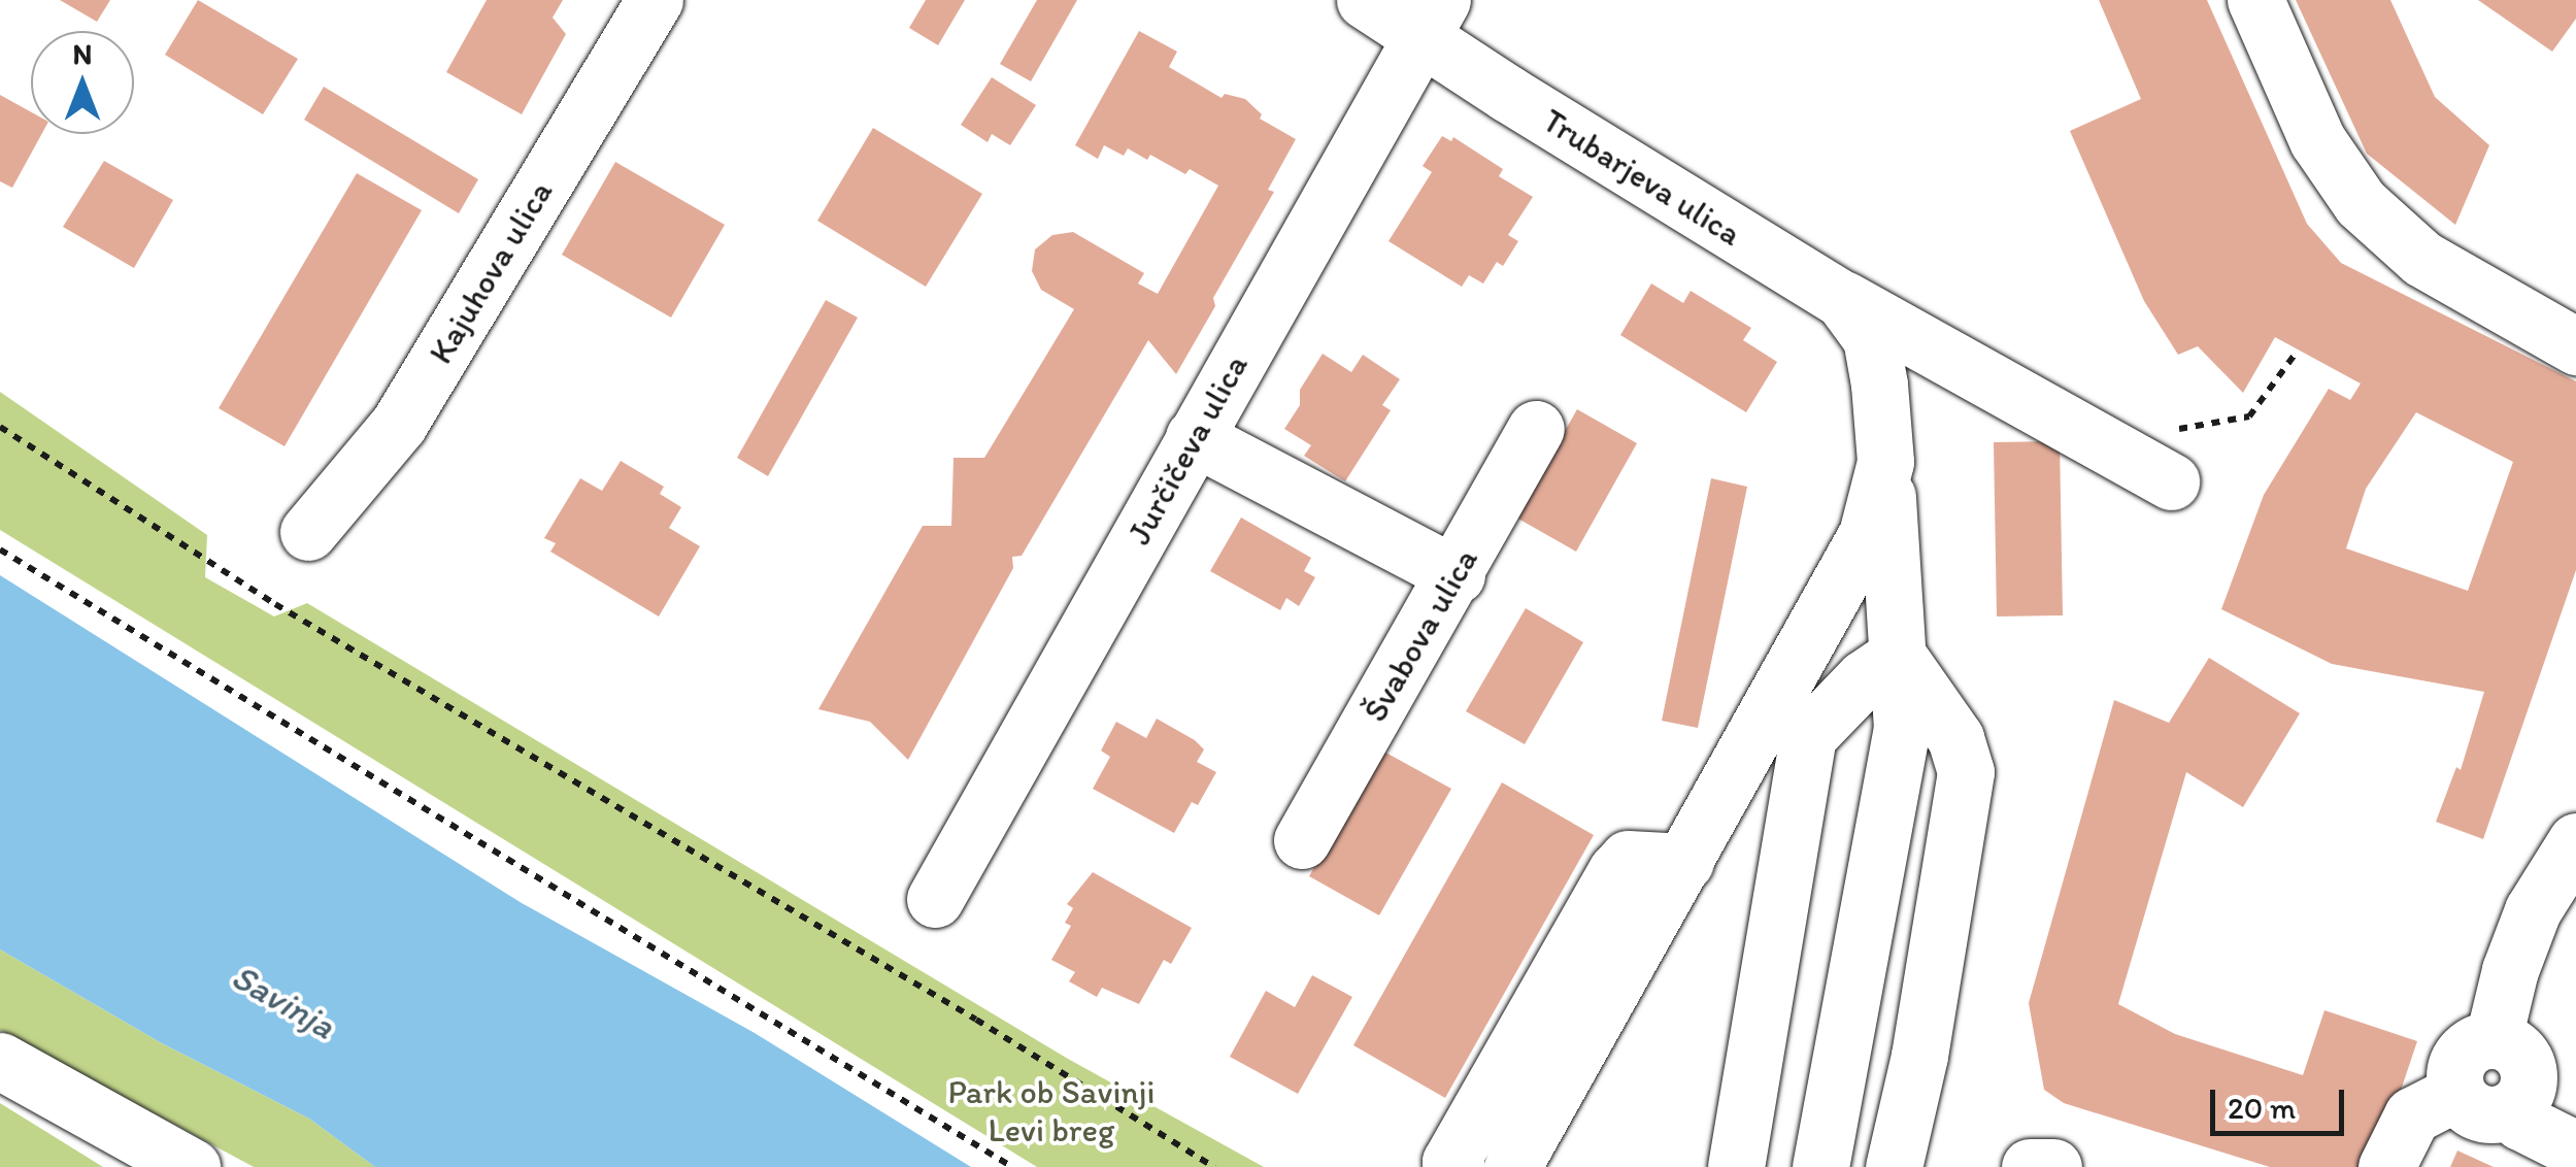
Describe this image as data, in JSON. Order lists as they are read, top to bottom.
{
  "streets": {
    "street": [
      "Trubarjeva ulica",
      "Kajuhova ulica",
      "Jurčičeva ulica",
      "Švabova ulica"
    ]
  },
  "crossings": [
    ["Trubarjeva ulica", "Jurčičeva ulica"]
  ],
  "water": ["Savinja"],
  "parks": ["Park ob Savinji Levi breg"],
  "scale_bar": "20 m",
  "north": "top"
}
